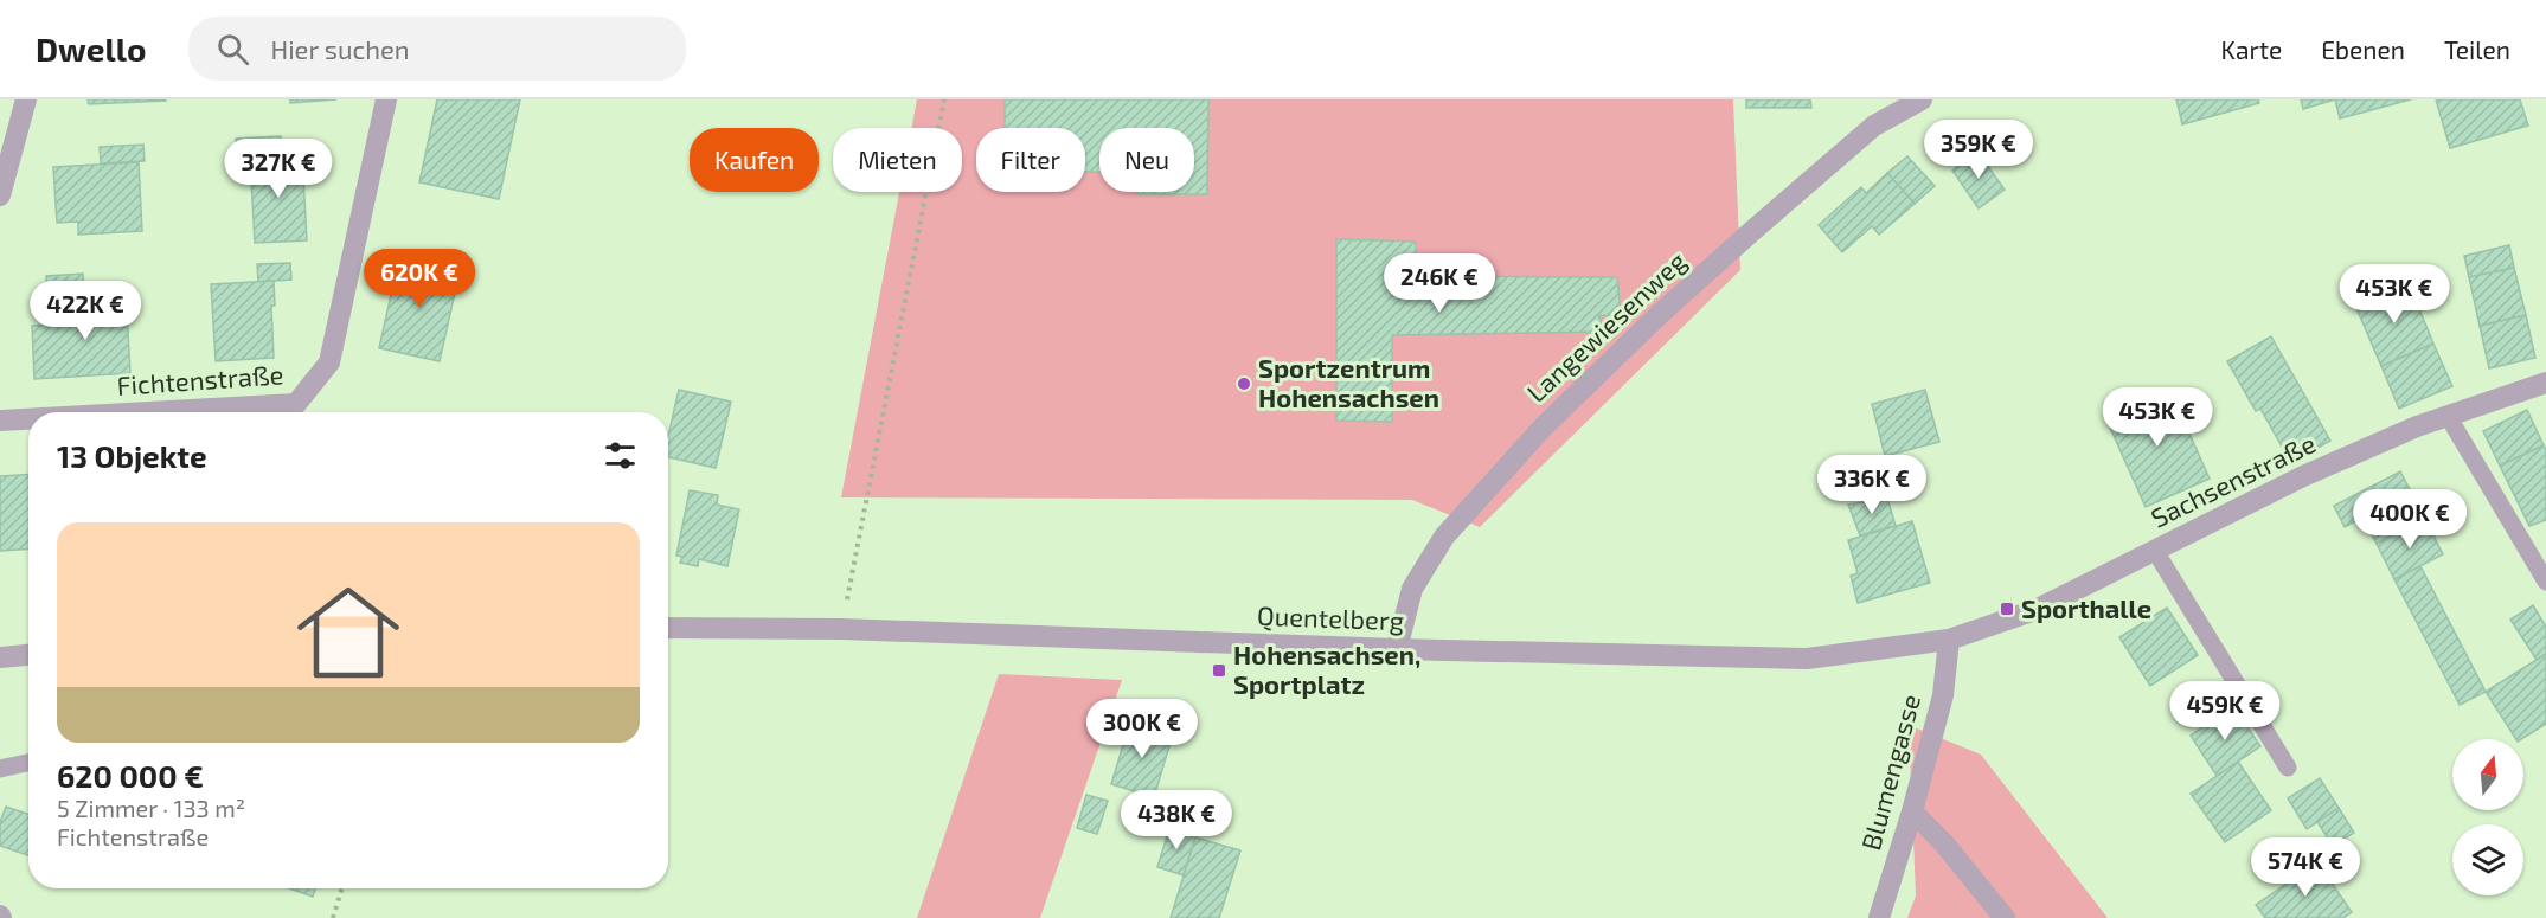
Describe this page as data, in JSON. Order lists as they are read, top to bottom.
{
  "streets": {
    "street": [
      "Langewiesenweg",
      "Fichtenstraße",
      "Sachsenstraße",
      "Quentelberg",
      "Blumengasse"
    ]
  },
  "crossings": [
    ["Langewiesenweg", "Quentelberg"],
    ["Sachsenstraße", "Quentelberg"],
    ["Sachsenstraße", "Blumengasse"],
    ["Quentelberg", "Blumengasse"]
  ],
  "places": {
    "other": ["Sportzentrum Hohensachsen"],
    "transit": ["Sporthalle", "Hohensachsen, Sportplatz"]
  },
  "north": "top",
  "page": {
    "header": "Dwello",
    "search": "Hier suchen",
    "nav": ["Karte", "Ebenen", "Teilen"],
    "price": [
      "359K €",
      "327K €",
      "620K €",
      "246K €",
      "453K €",
      "422K €",
      "453K €",
      "336K €",
      "400K €",
      "459K €",
      "300K €",
      "438K €",
      "574K €"
    ],
    "chip": [
      "Kaufen",
      "Mieten",
      "Filter",
      "Neu"
    ],
    "heading": "13 Objekte",
    "list": [
      {
        "name": "620 000 €",
        "note": "5 Zimmer · 133 m² · Fichtenstraße"
      }
    ]
  }
}
